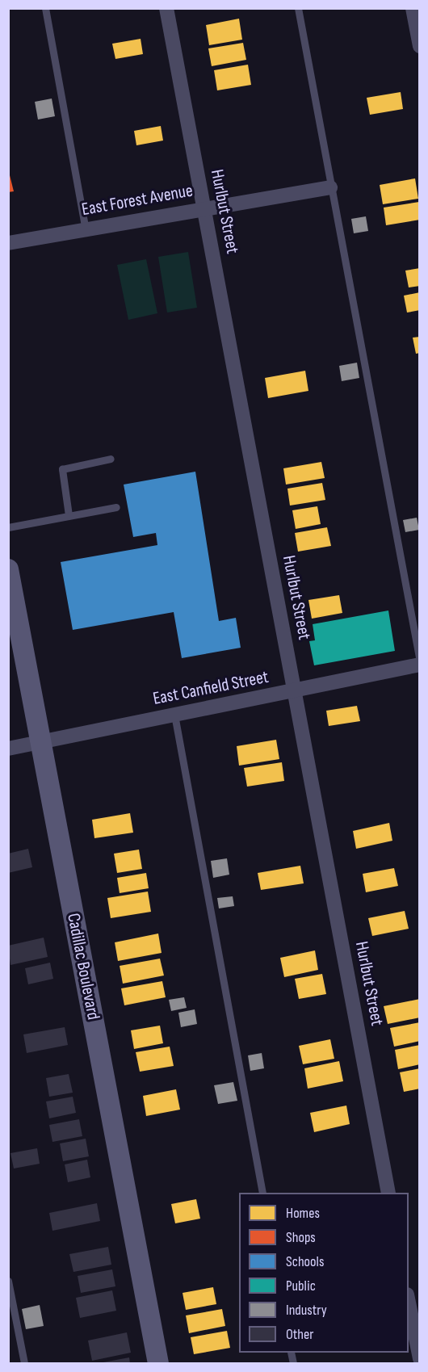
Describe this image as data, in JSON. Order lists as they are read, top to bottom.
{
  "streets": {
    "street": [
      "East Forest Avenue",
      "Hurlbut Street",
      "East Canfield Street",
      "Cadillac Boulevard"
    ]
  },
  "crossings": [
    ["East Forest Avenue", "Hurlbut Street"],
    ["Hurlbut Street", "East Canfield Street"],
    ["East Canfield Street", "Cadillac Boulevard"]
  ],
  "legend": [
    "Homes",
    "Shops",
    "Schools",
    "Public",
    "Industry",
    "Other"
  ]
}
